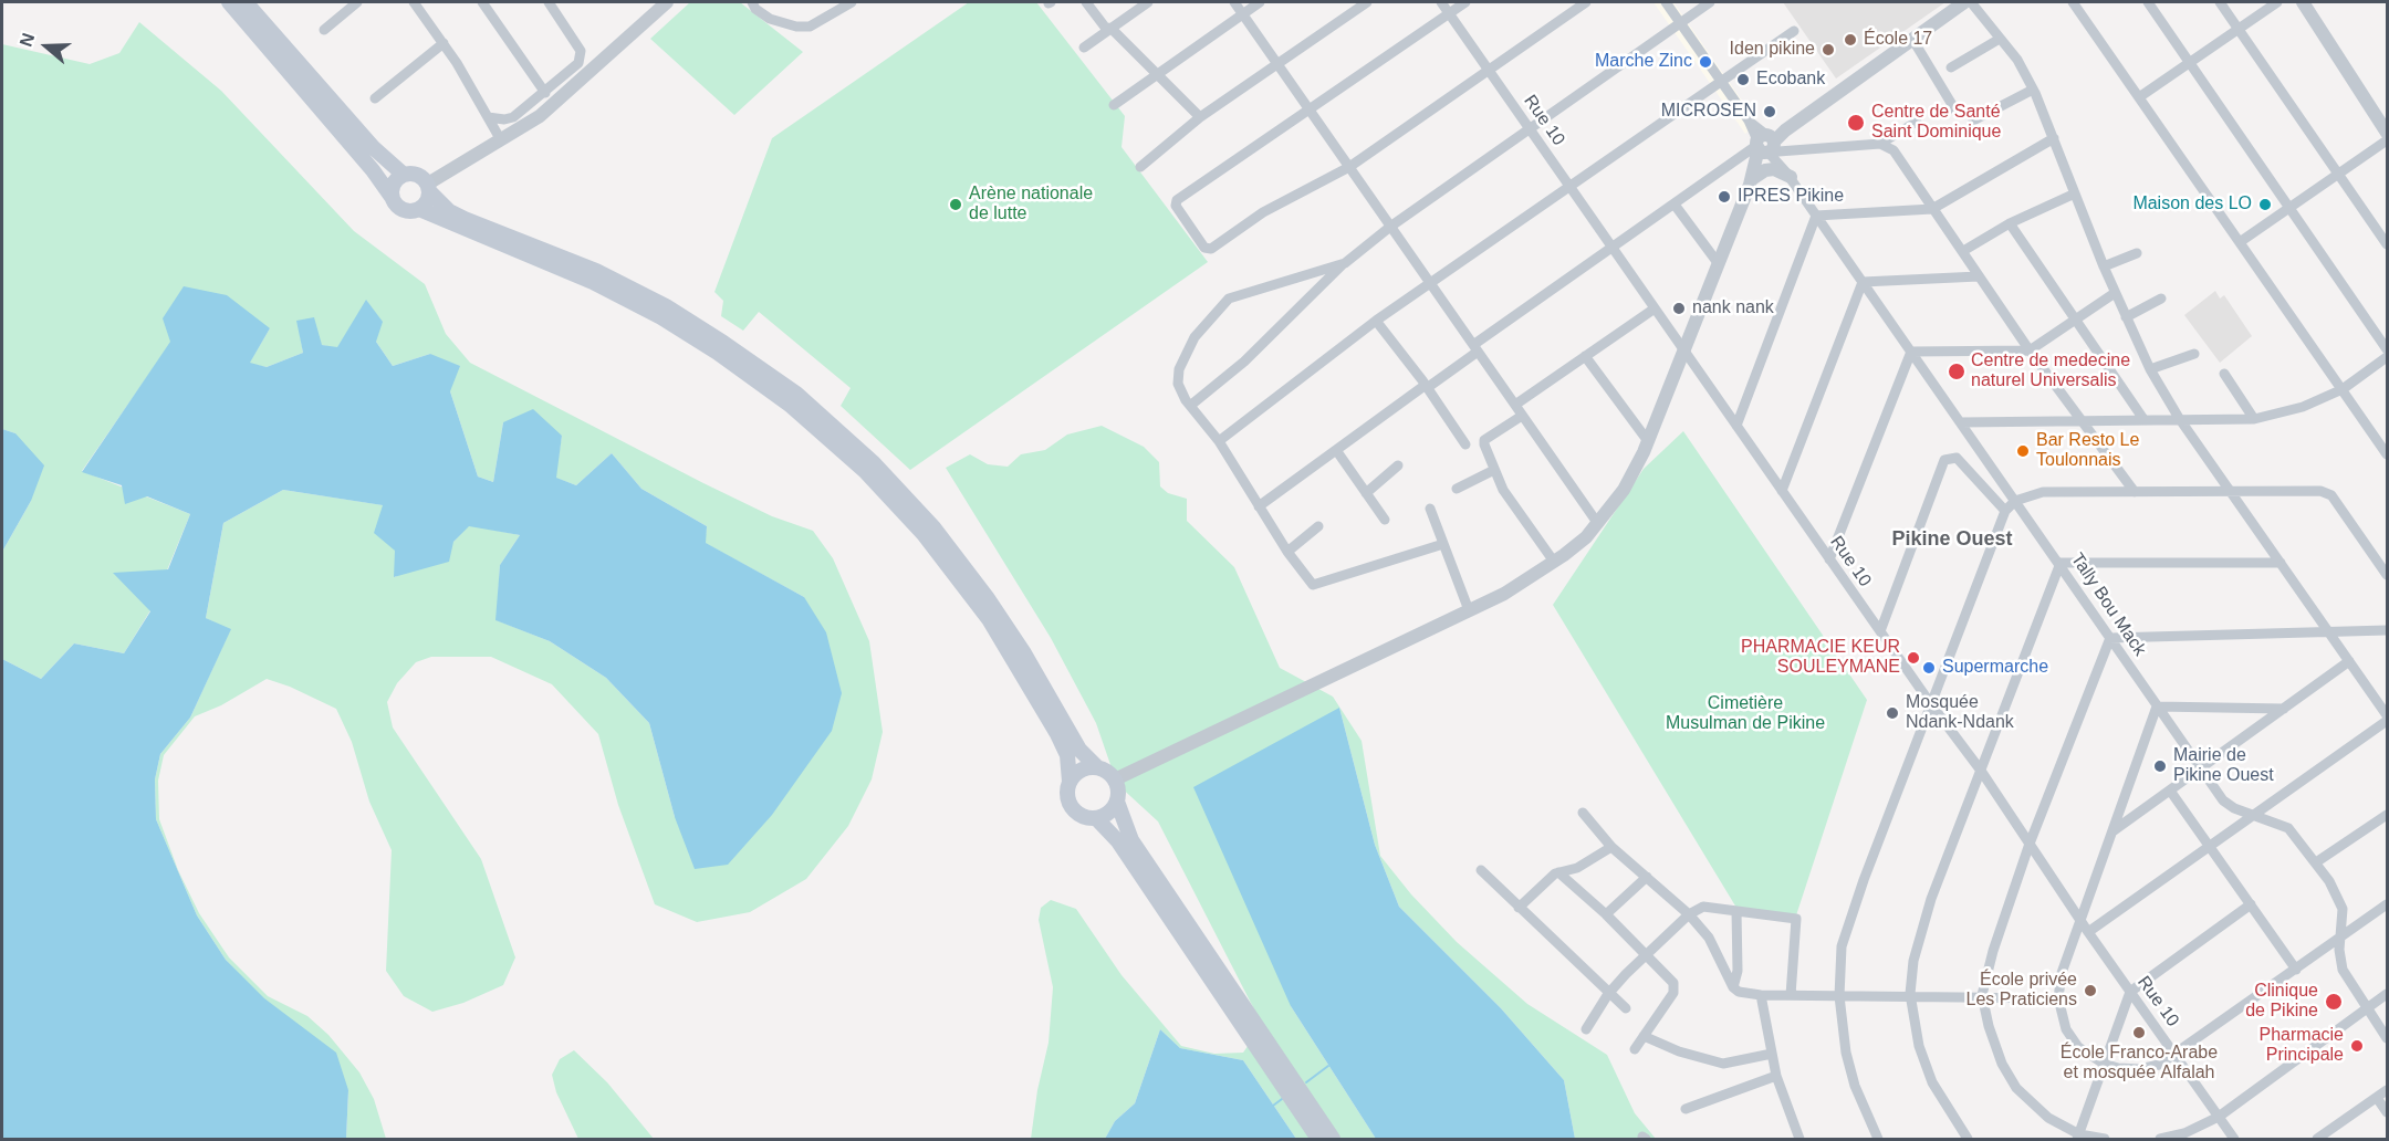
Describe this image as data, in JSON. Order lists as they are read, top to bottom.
{
  "streets": {
    "street": ["Rue 10", "Tally Bou Mack"]
  },
  "districts": ["Pikine Ouest"],
  "parks": ["Cimetière Musulman de Pikine"],
  "places": [
    "École 17",
    "Iden pikine",
    "Marche Zinc",
    "Ecobank",
    "MICROSEN",
    "Centre de Santé Saint Dominique",
    "IPRES Pikine",
    "Arène nationale de lutte",
    "Maison des LO",
    "nank nank",
    "Centre de medecine naturel Universalis",
    "Bar Resto Le Toulonnais",
    "PHARMACIE KEUR SOULEYMANE",
    "Supermarche",
    "Mosquée Ndank-Ndank",
    "Mairie de Pikine Ouest",
    "École privée Les Praticiens",
    "Clinique de Pikine",
    "École Franco-Arabe et mosquée Alfalah",
    "Pharmacie Principale"
  ],
  "north": "left"
}
